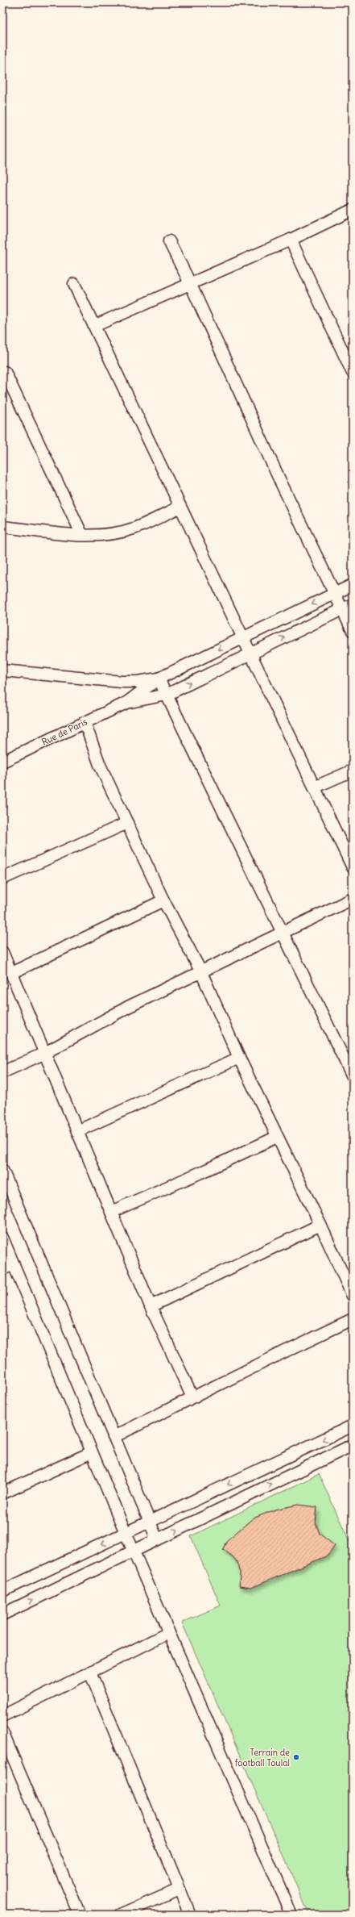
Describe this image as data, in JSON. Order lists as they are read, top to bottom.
{
  "streets": {
    "street": ["Rue de Paris"]
  },
  "places": ["Terrain de football Toulal"]
}
